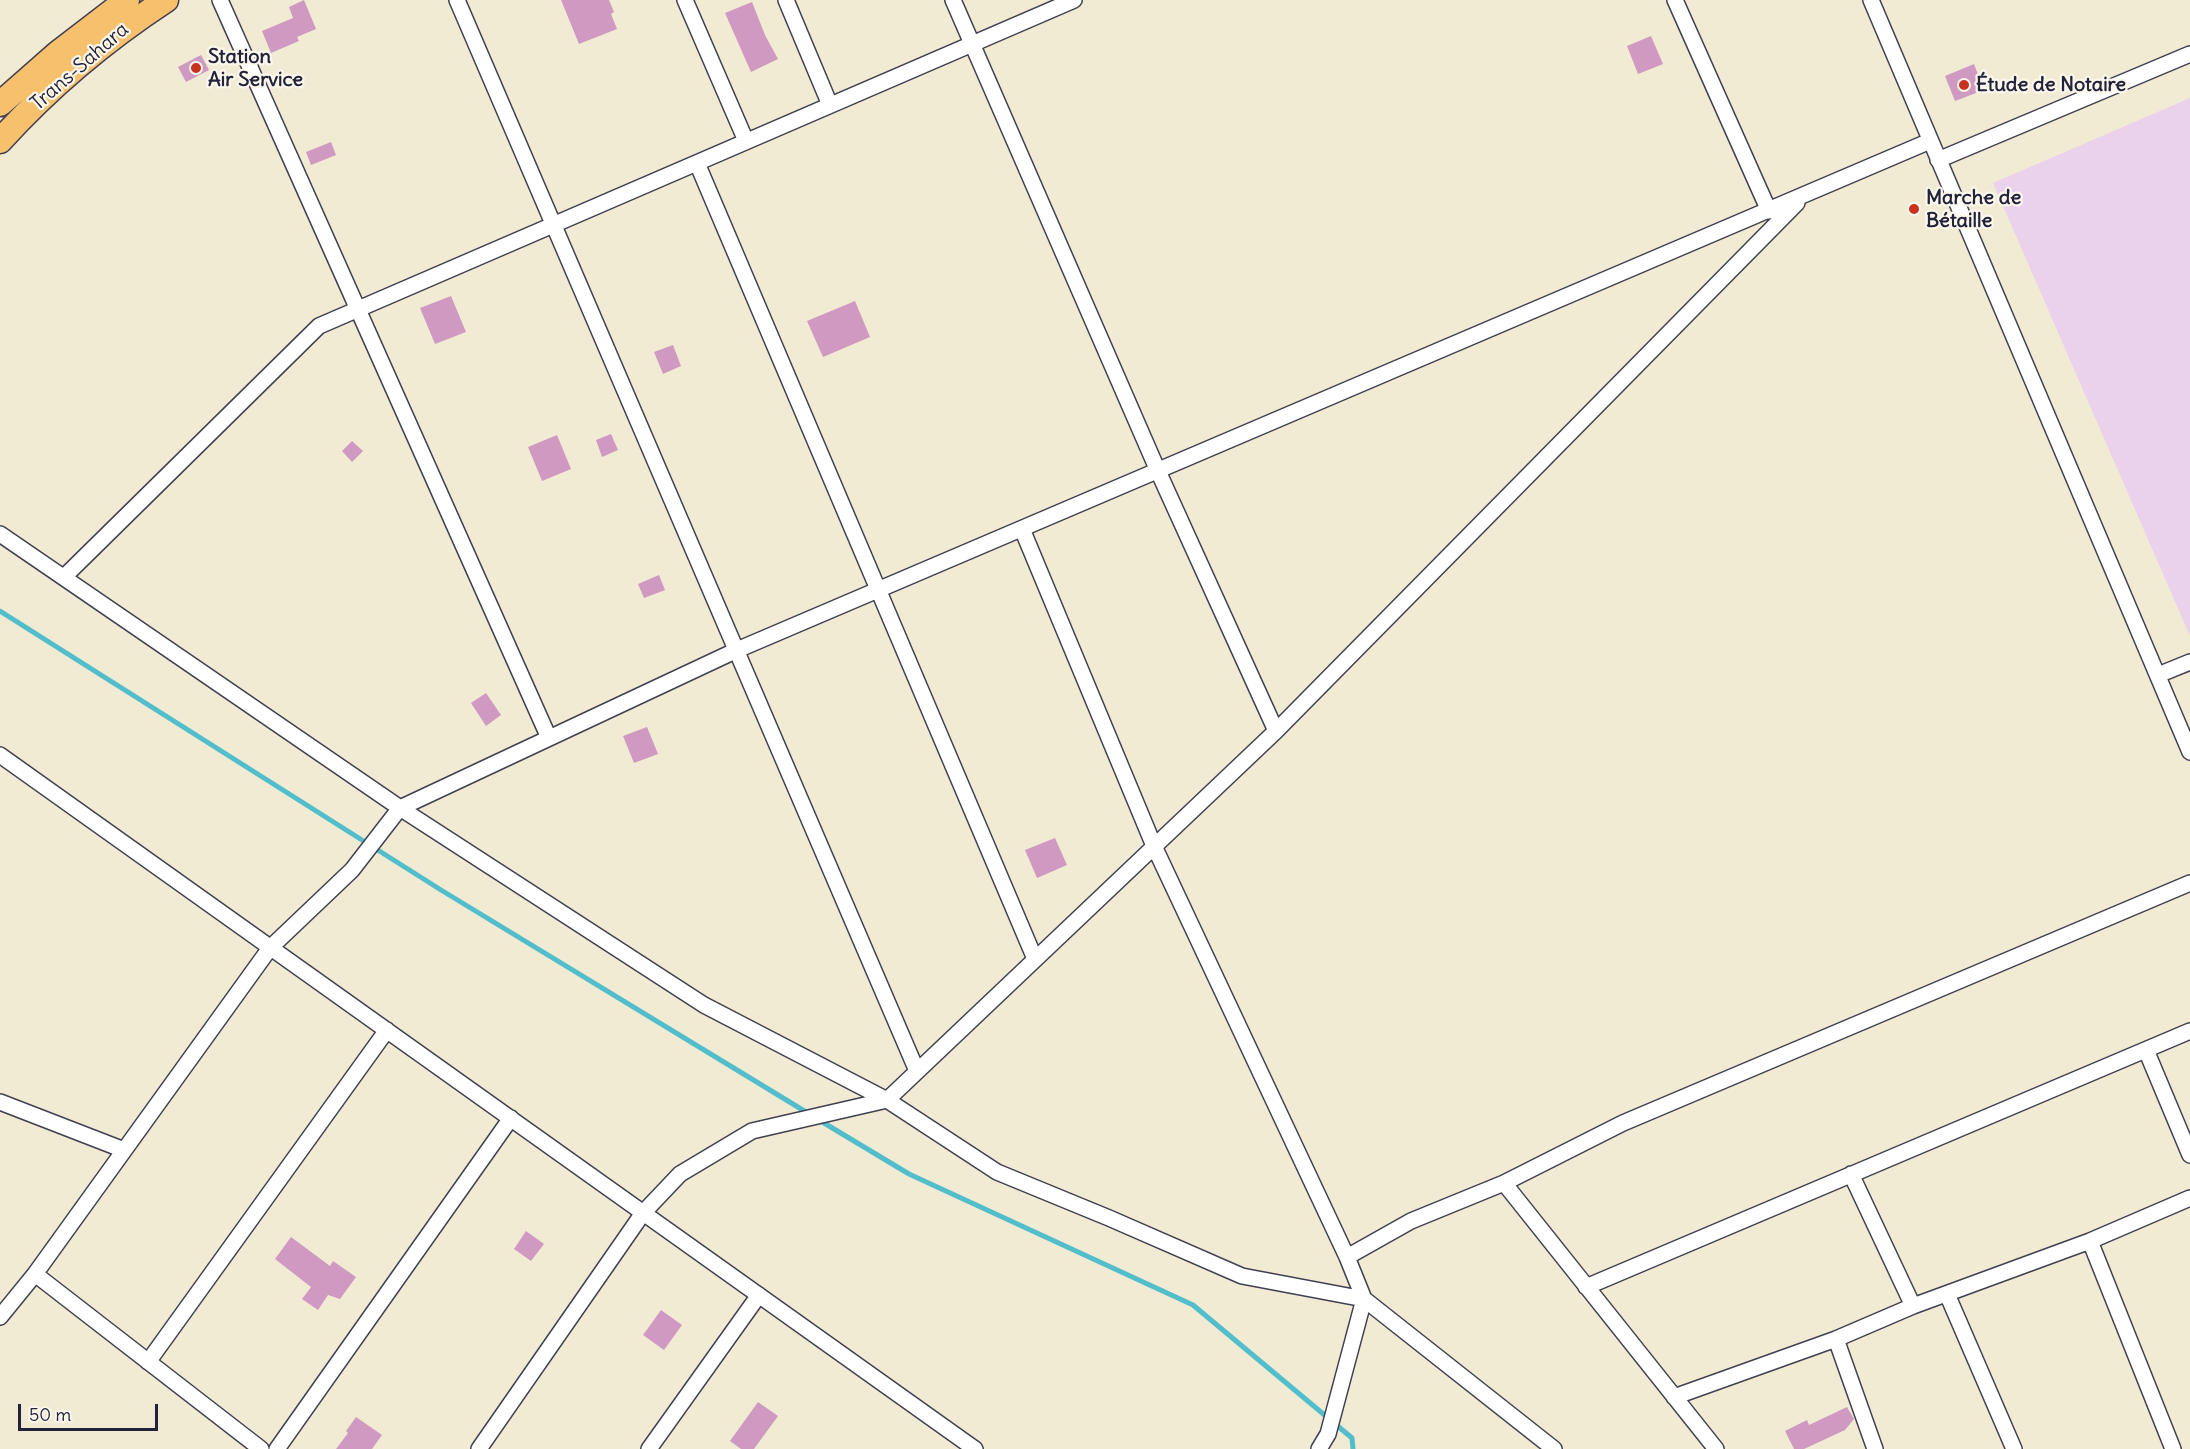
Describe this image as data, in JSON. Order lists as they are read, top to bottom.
{
  "streets": {
    "main road": ["Trans-Sahara"]
  },
  "places": ["Station Air Service", "Étude de Notaire", "Marche de Bétaille"],
  "scale_bar": "50 m"
}
